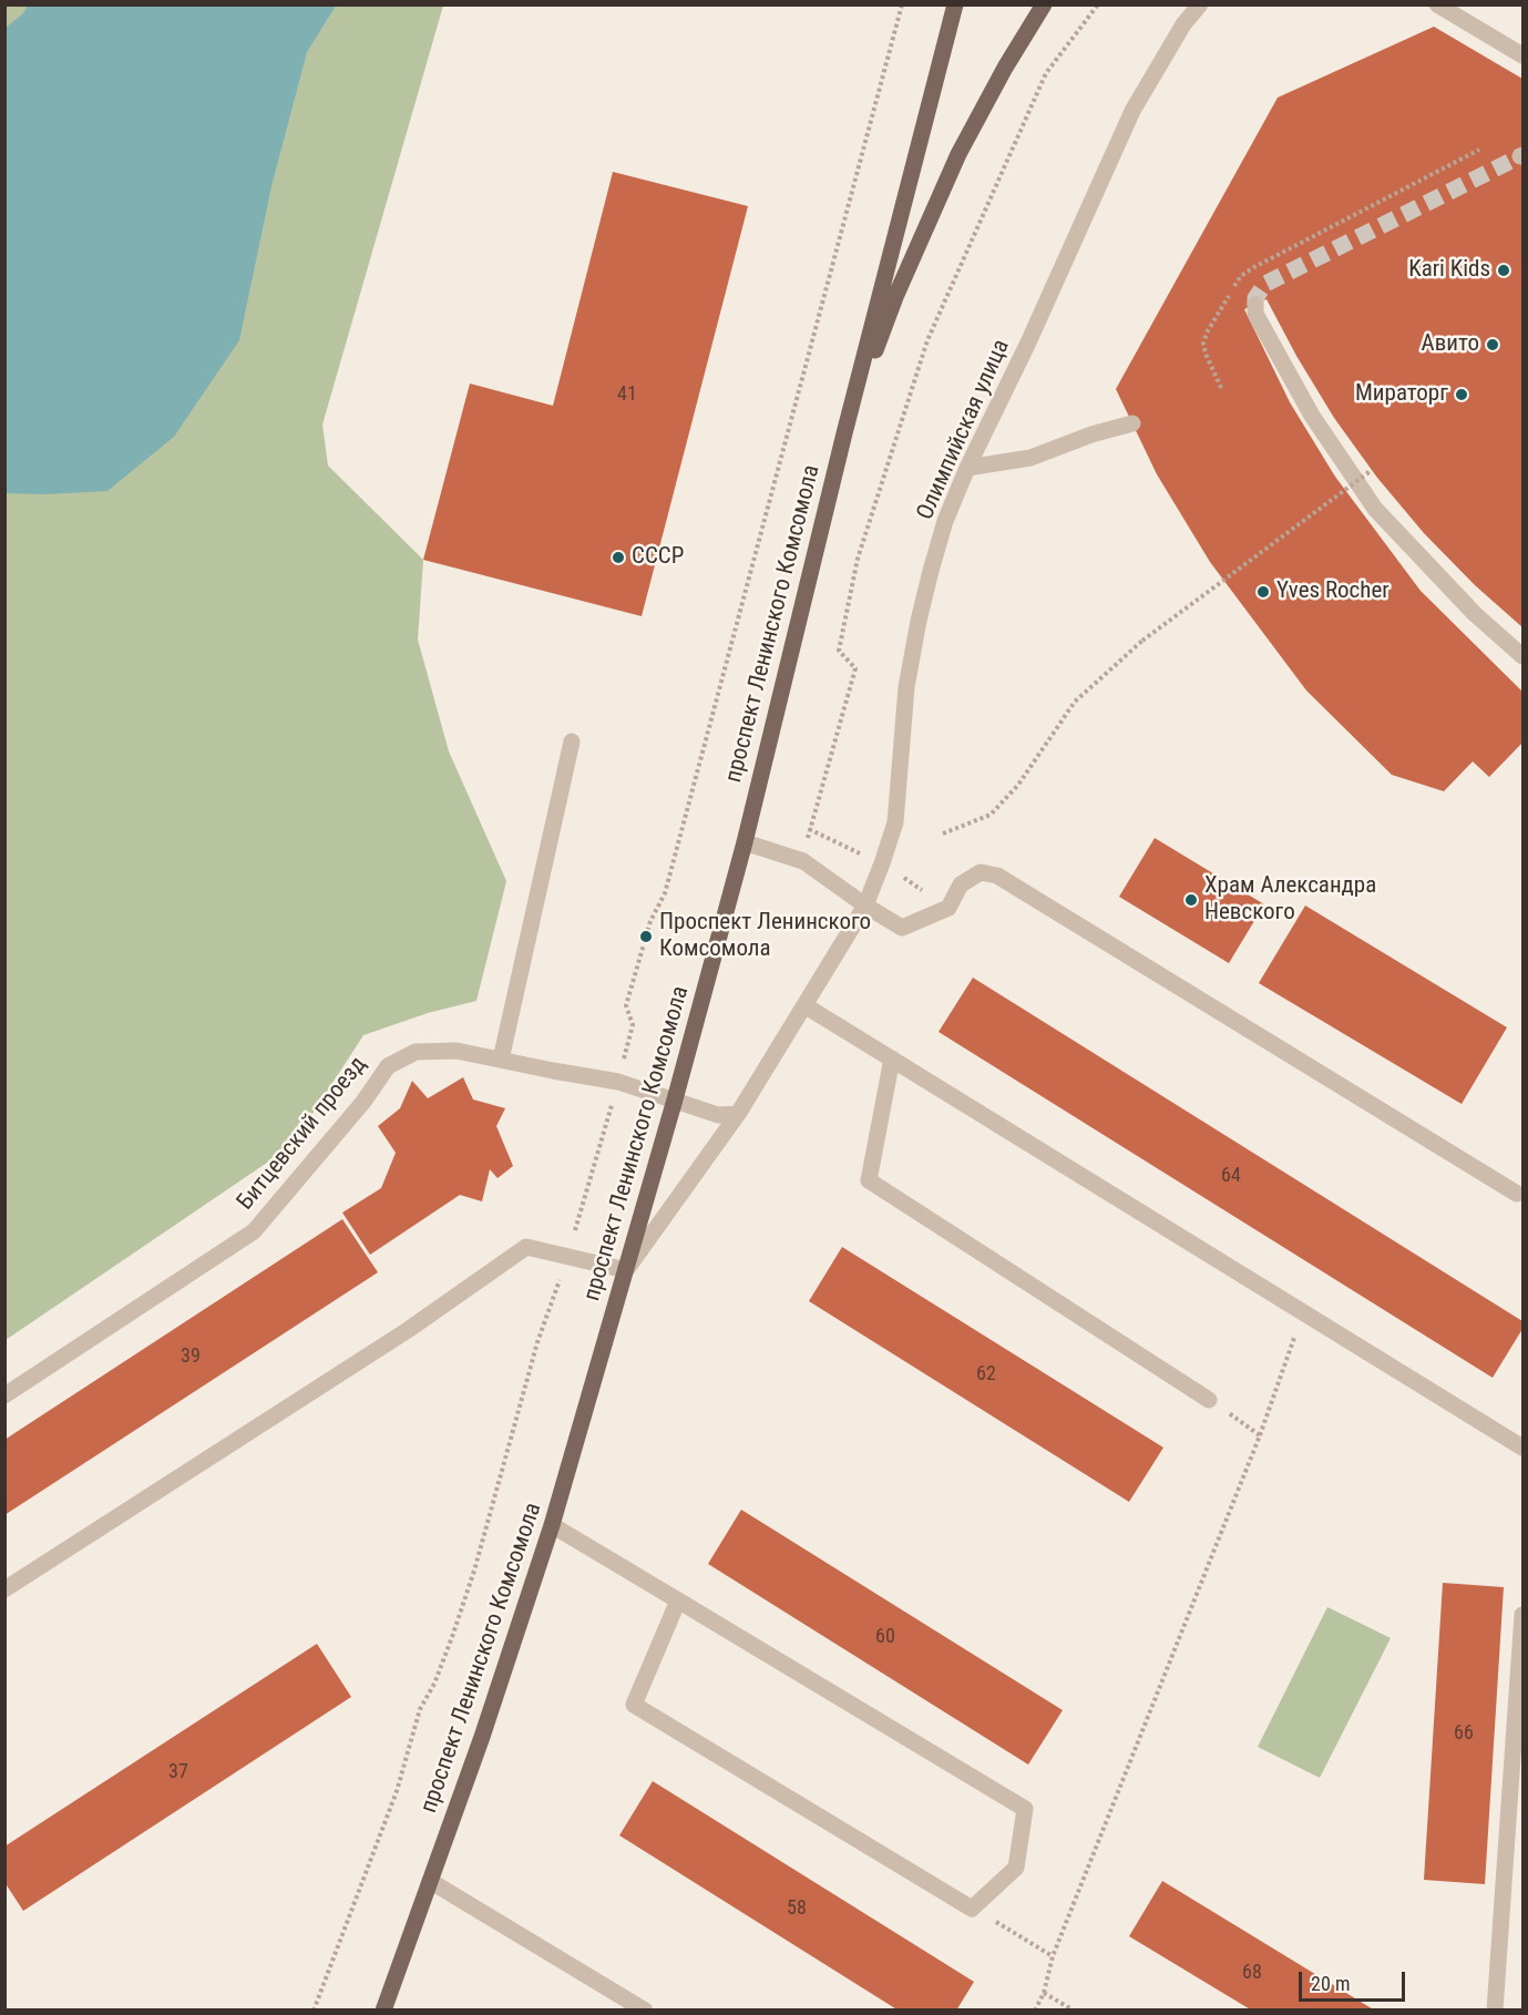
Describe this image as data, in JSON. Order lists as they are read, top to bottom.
{
  "streets": {
    "main road": ["проспект Ленинского Комсомола"],
    "street": ["Олимпийская улица", "Битцевский проезд"]
  },
  "crossings": [
    ["Олимпийская улица", "проспект Ленинского Комсомола"],
    ["Олимпийская улица", "Битцевский проезд"],
    ["проспект Ленинского Комсомола", "Битцевский проезд"]
  ],
  "places": [
    "Kari Kids",
    "Авито",
    "Мираторг",
    "СССР",
    "Yves Rocher",
    "Храм Александра Невского",
    "Проспект Ленинского Комсомола"
  ],
  "house_numbers": [
    "41",
    "64",
    "39",
    "62",
    "60",
    "66",
    "37",
    "58",
    "68"
  ],
  "scale_bar": "20 m"
}
